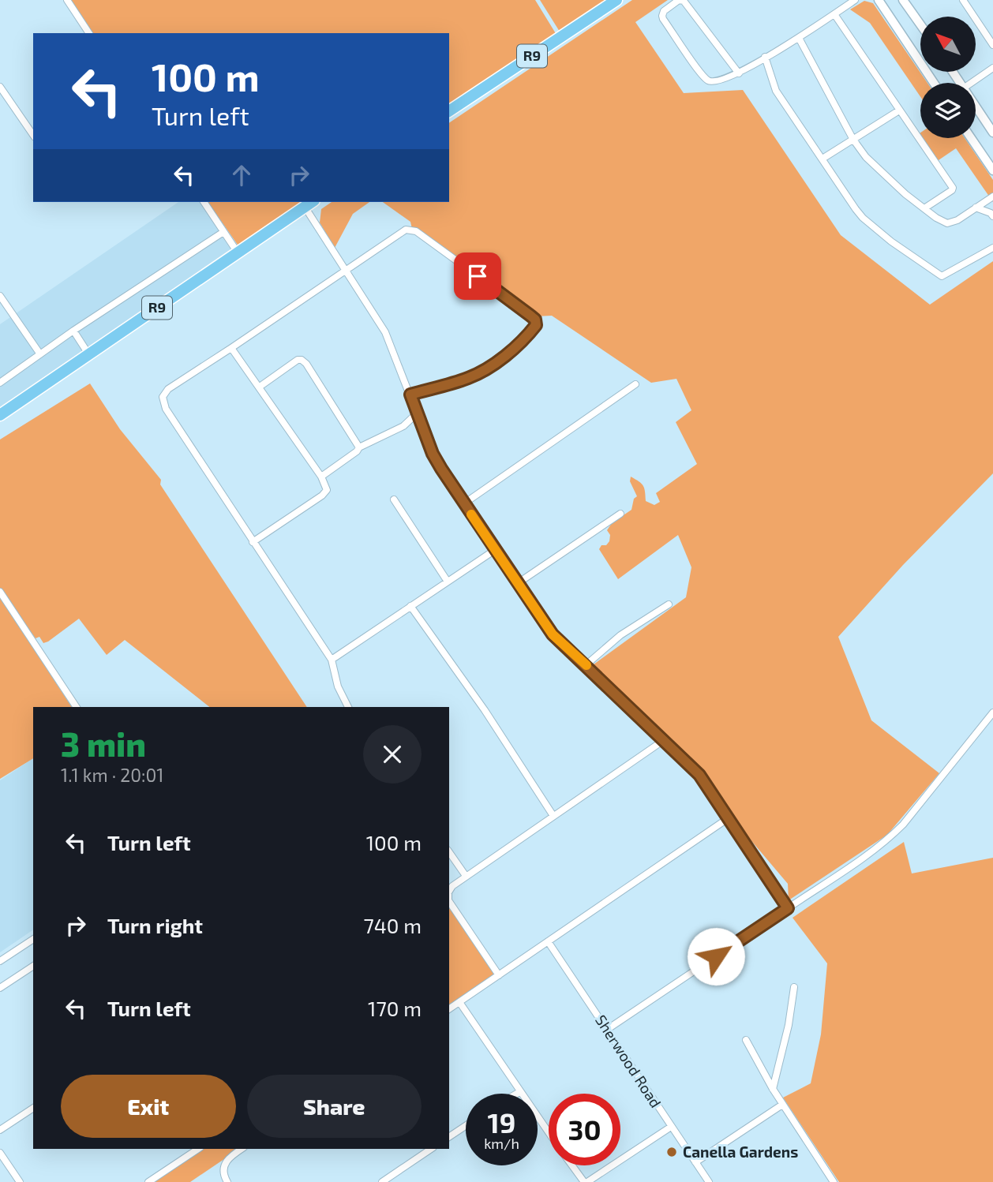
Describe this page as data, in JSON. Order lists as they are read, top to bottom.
{
  "streets": {
    "highway": ["R9"],
    "street": ["Sherwood Road"]
  },
  "places": ["Canella Gardens"],
  "north": "top left",
  "page": {
    "turn": ["100 m", "Turn left"],
    "heading": ["3 min", "1.1 km · 20:01"],
    "list": [
      {
        "name": "Turn left",
        "value": "100 m"
      },
      {
        "name": "Turn right",
        "value": "740 m"
      },
      {
        "name": "Turn left",
        "value": "170 m"
      }
    ],
    "buttons": ["Exit", "Share"],
    "speed": "19 km/h",
    "limit": "30"
  }
}
